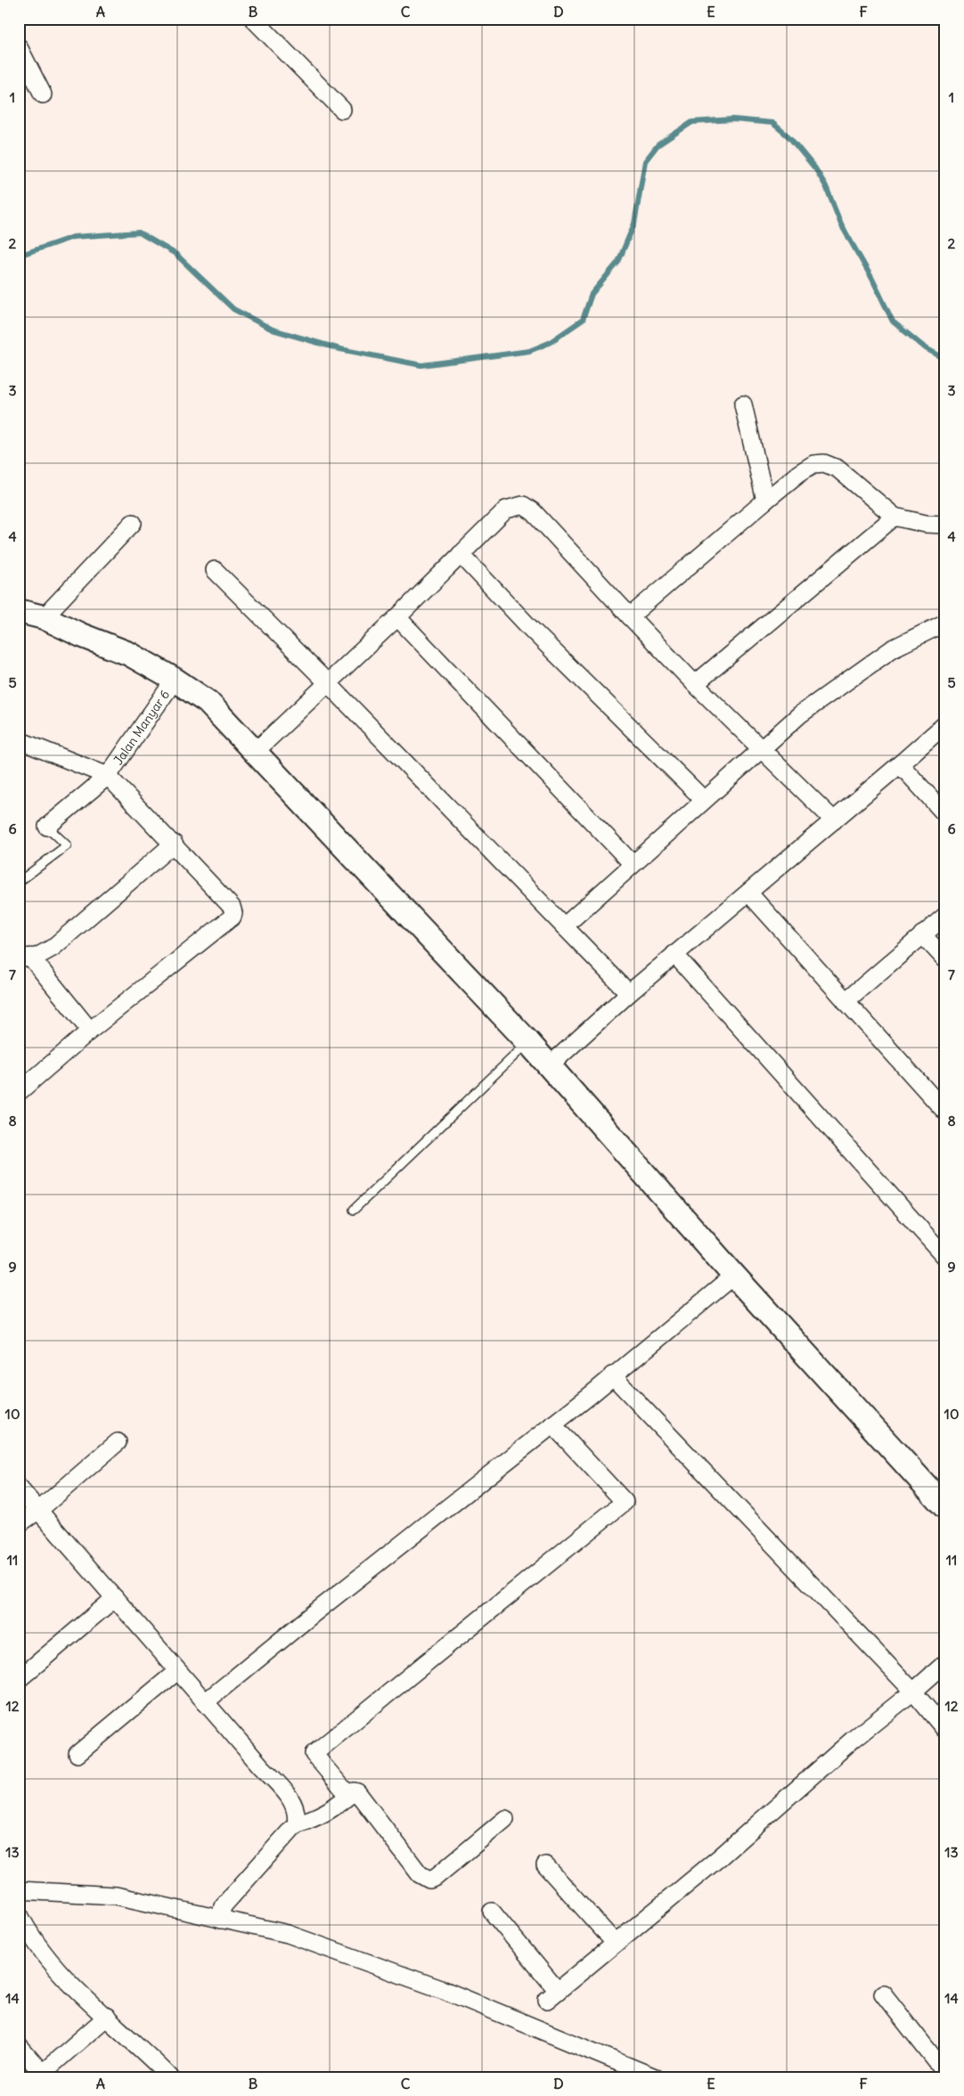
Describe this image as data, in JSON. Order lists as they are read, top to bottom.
{
  "streets": {
    "street": ["Jalan Manyar 6"]
  },
  "grid": {
    "columns": [
      "A",
      "B",
      "C",
      "D",
      "E",
      "F"
    ],
    "rows": [
      "1",
      "2",
      "3",
      "4",
      "5",
      "6",
      "7",
      "8",
      "9",
      "10",
      "11",
      "12",
      "13",
      "14"
    ]
  }
}
